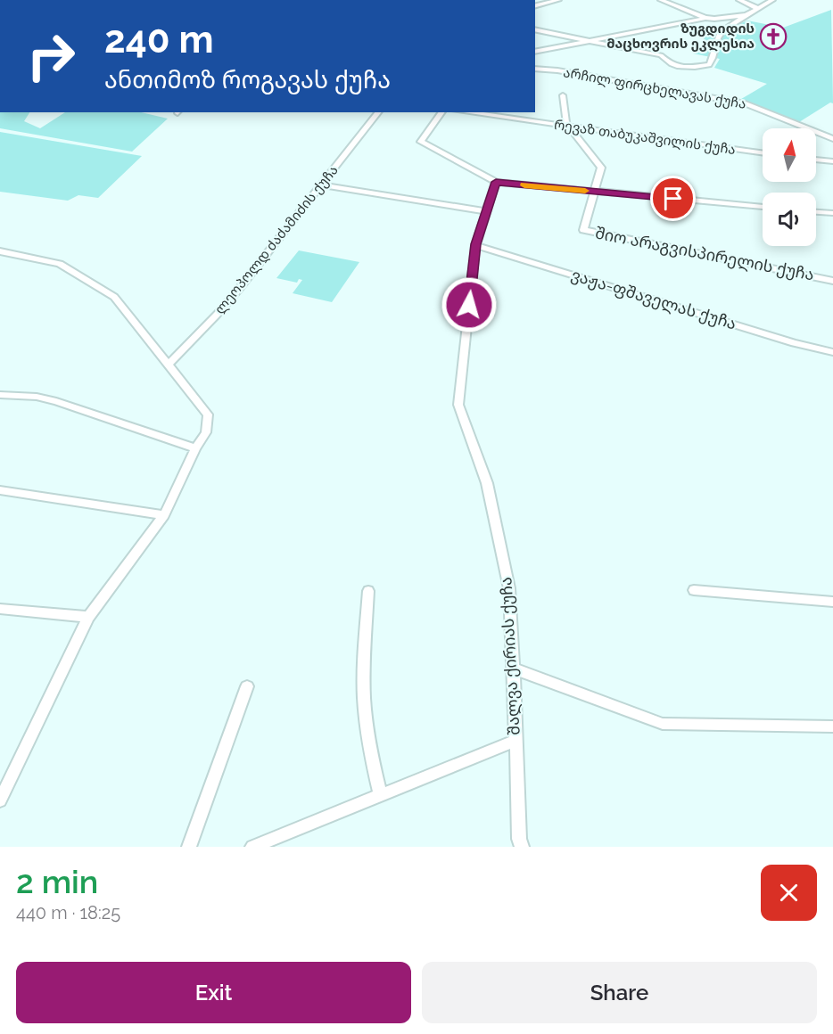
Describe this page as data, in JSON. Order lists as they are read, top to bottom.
{
  "streets": {
    "street": [
      "არჩილ ფირცხელავას ქუჩა",
      "რევაზ თაბუკაშვილის ქუჩა",
      "ლეოპოლდ ძაძამიძის ქუჩა",
      "შიო არაგვისპირელის ქუჩა",
      "ვაჟა-ფშაველას ქუჩა",
      "შალვა ქირიას ქუჩა"
    ]
  },
  "crossings": [
    ["ვაჟა-ფშაველას ქუჩა", "შალვა ქირიას ქუჩა"]
  ],
  "places": {
    "church": ["ზუგდიდის მაცხოვრის ეკლესია"]
  },
  "north": "top",
  "page": {
    "turn": ["240 m", "ანთიმოზ როგავას ქუჩა"],
    "heading": ["2 min", "440 m · 18:25"],
    "buttons": ["Exit", "Share"]
  }
}
